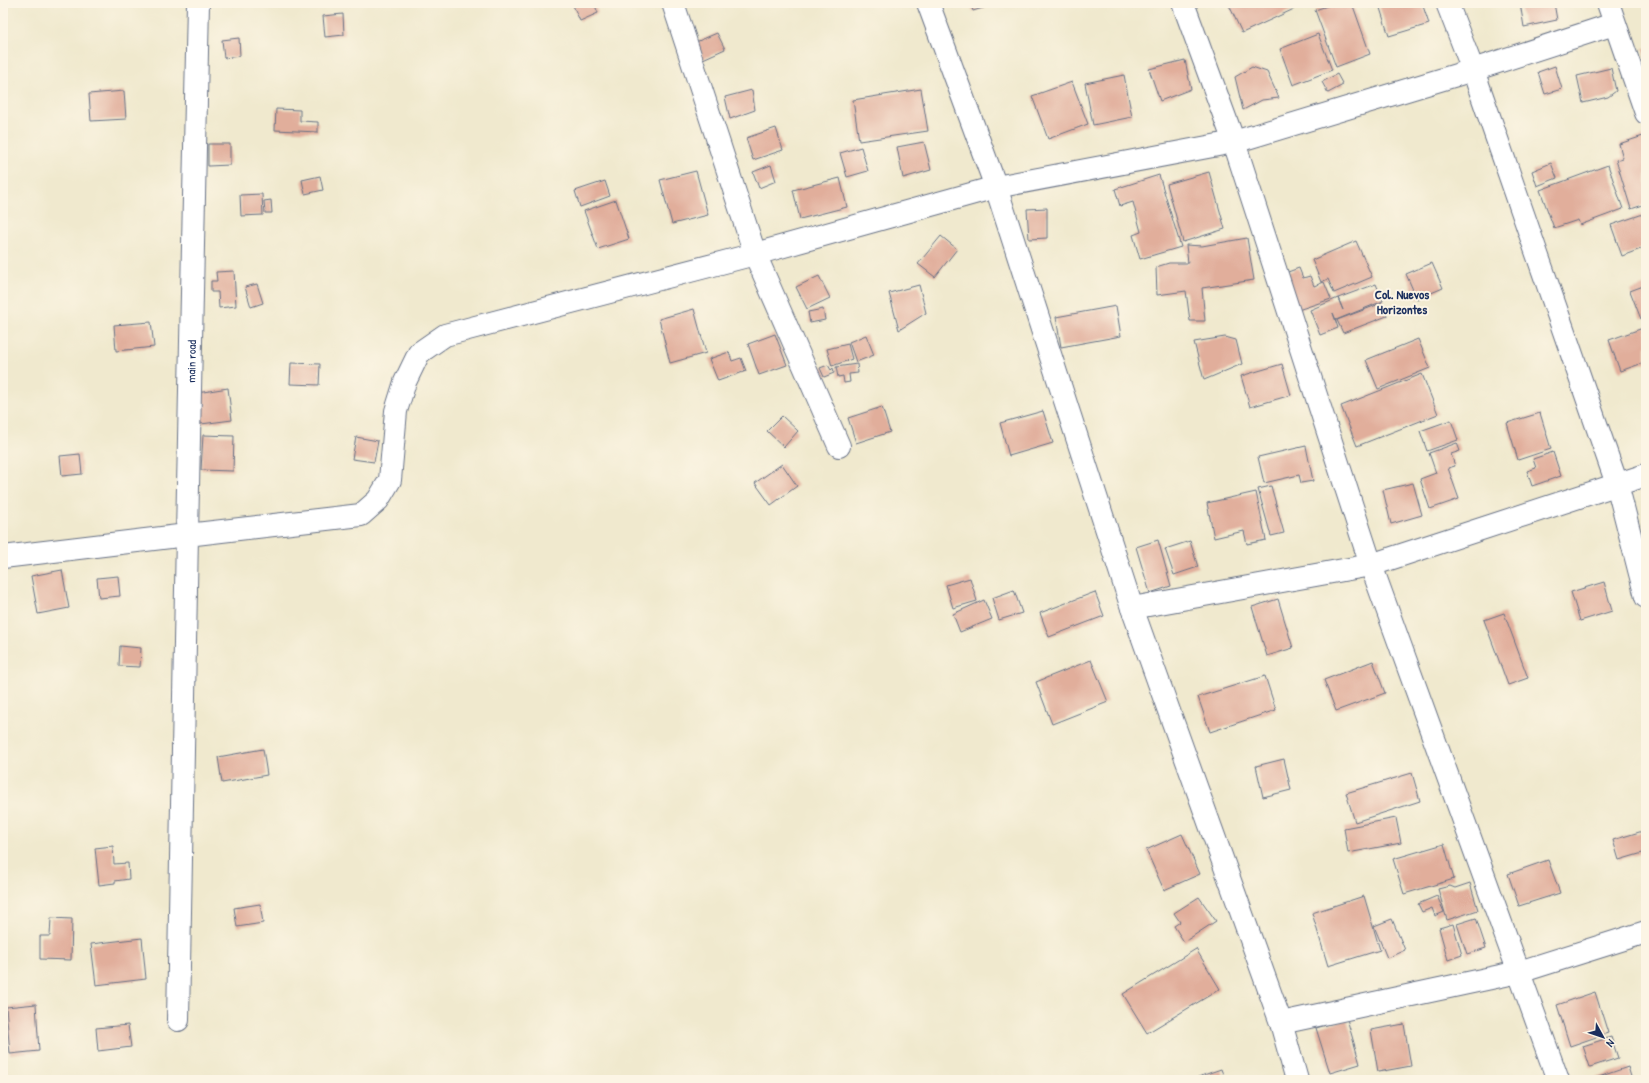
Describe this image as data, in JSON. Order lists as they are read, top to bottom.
{
  "streets": {
    "street": ["main road"]
  },
  "districts": ["Col. Nuevos Horizontes"],
  "north": "bottom right"
}
